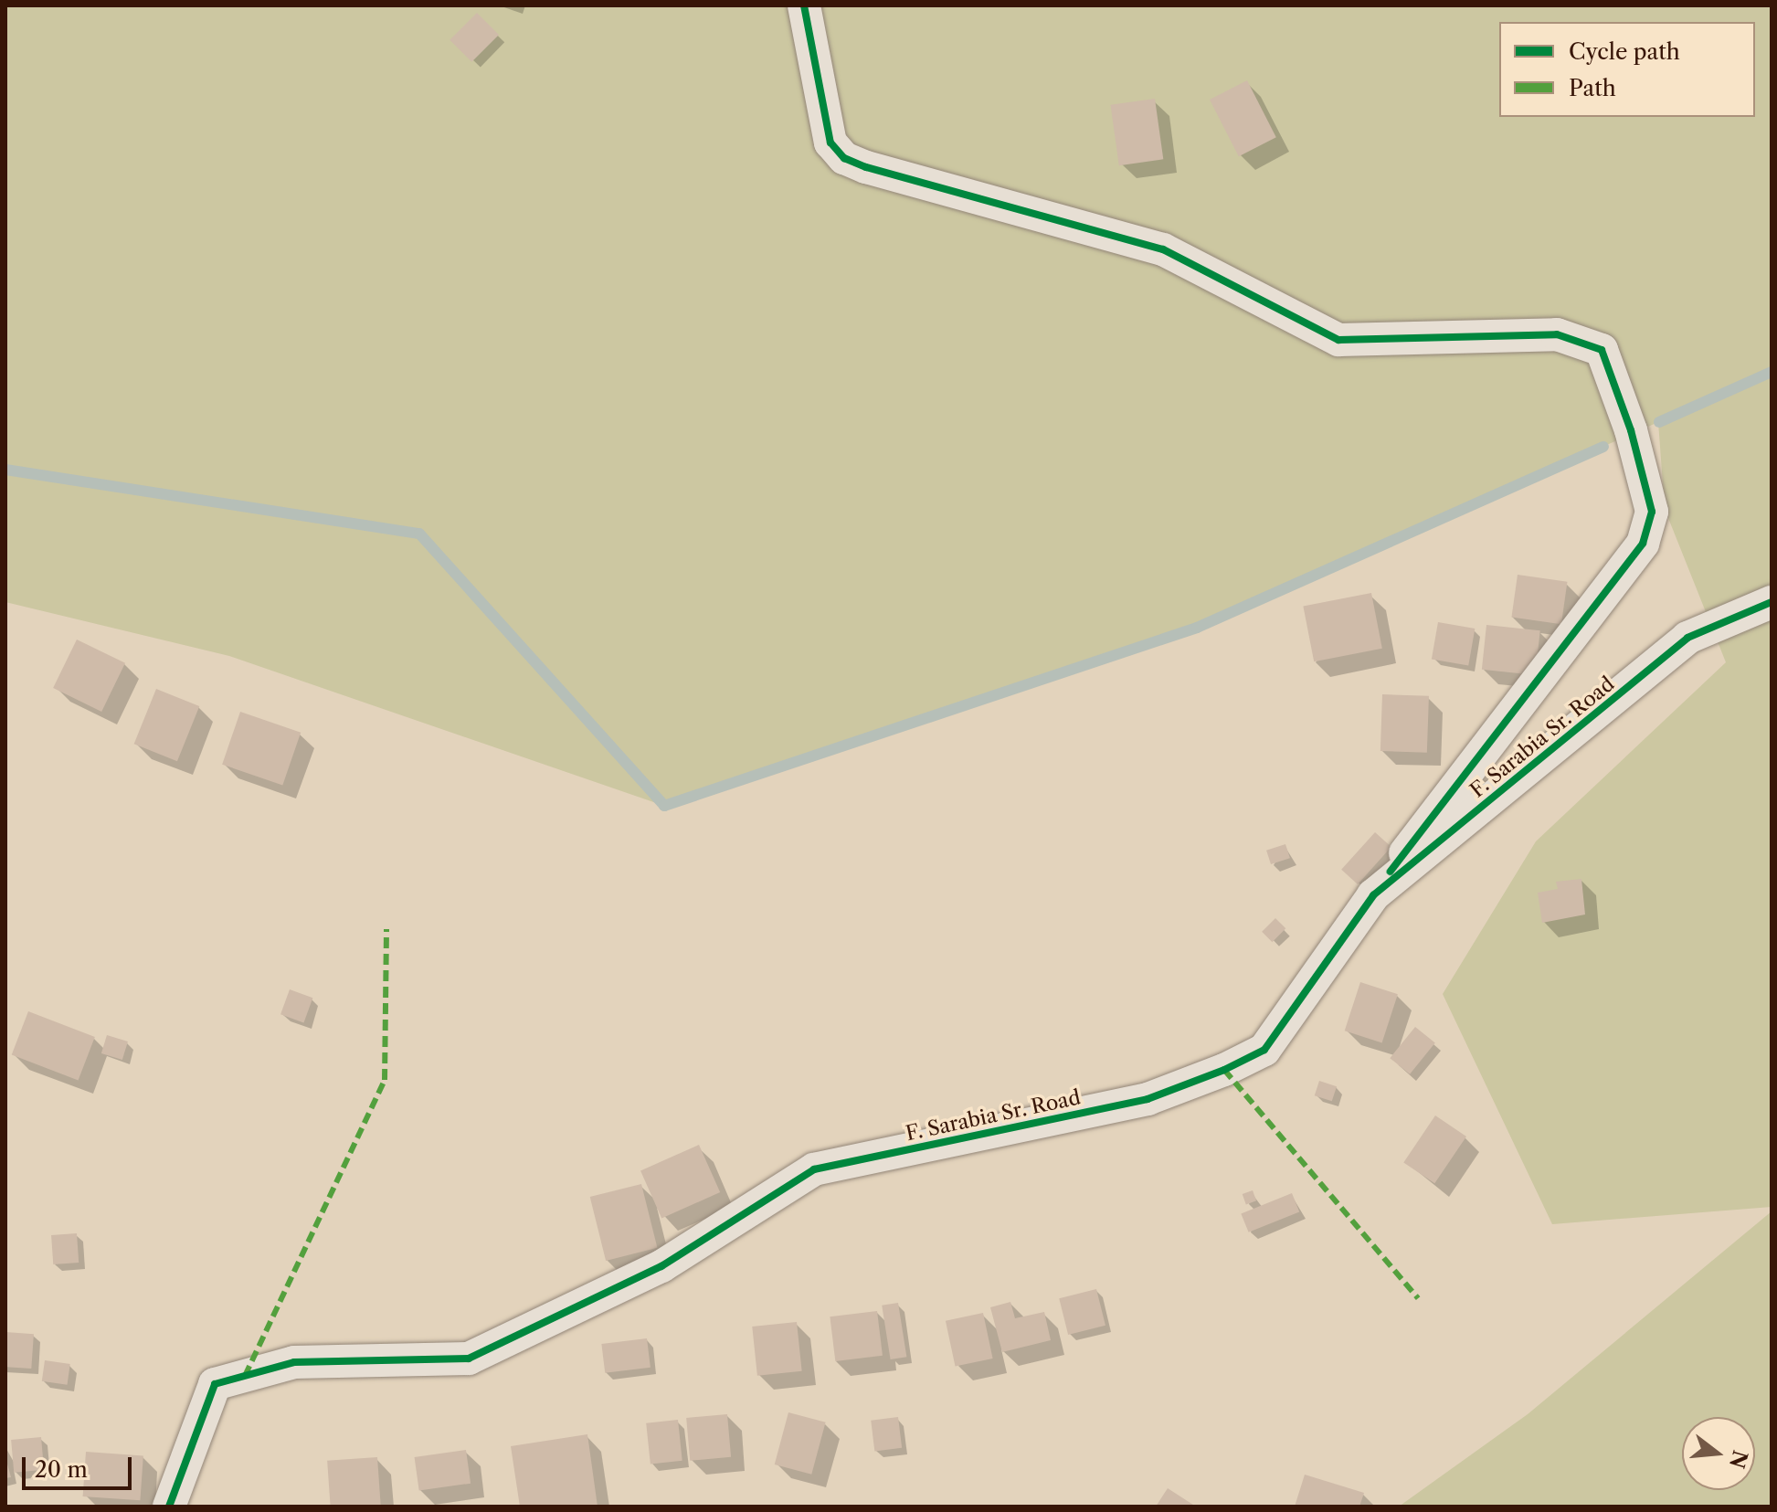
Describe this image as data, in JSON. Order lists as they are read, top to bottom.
{
  "streets": {
    "street": ["F. Sarabia Sr. Road"]
  },
  "legend": ["Cycle path", "Path"],
  "scale_bar": "20 m",
  "north": "right"
}
